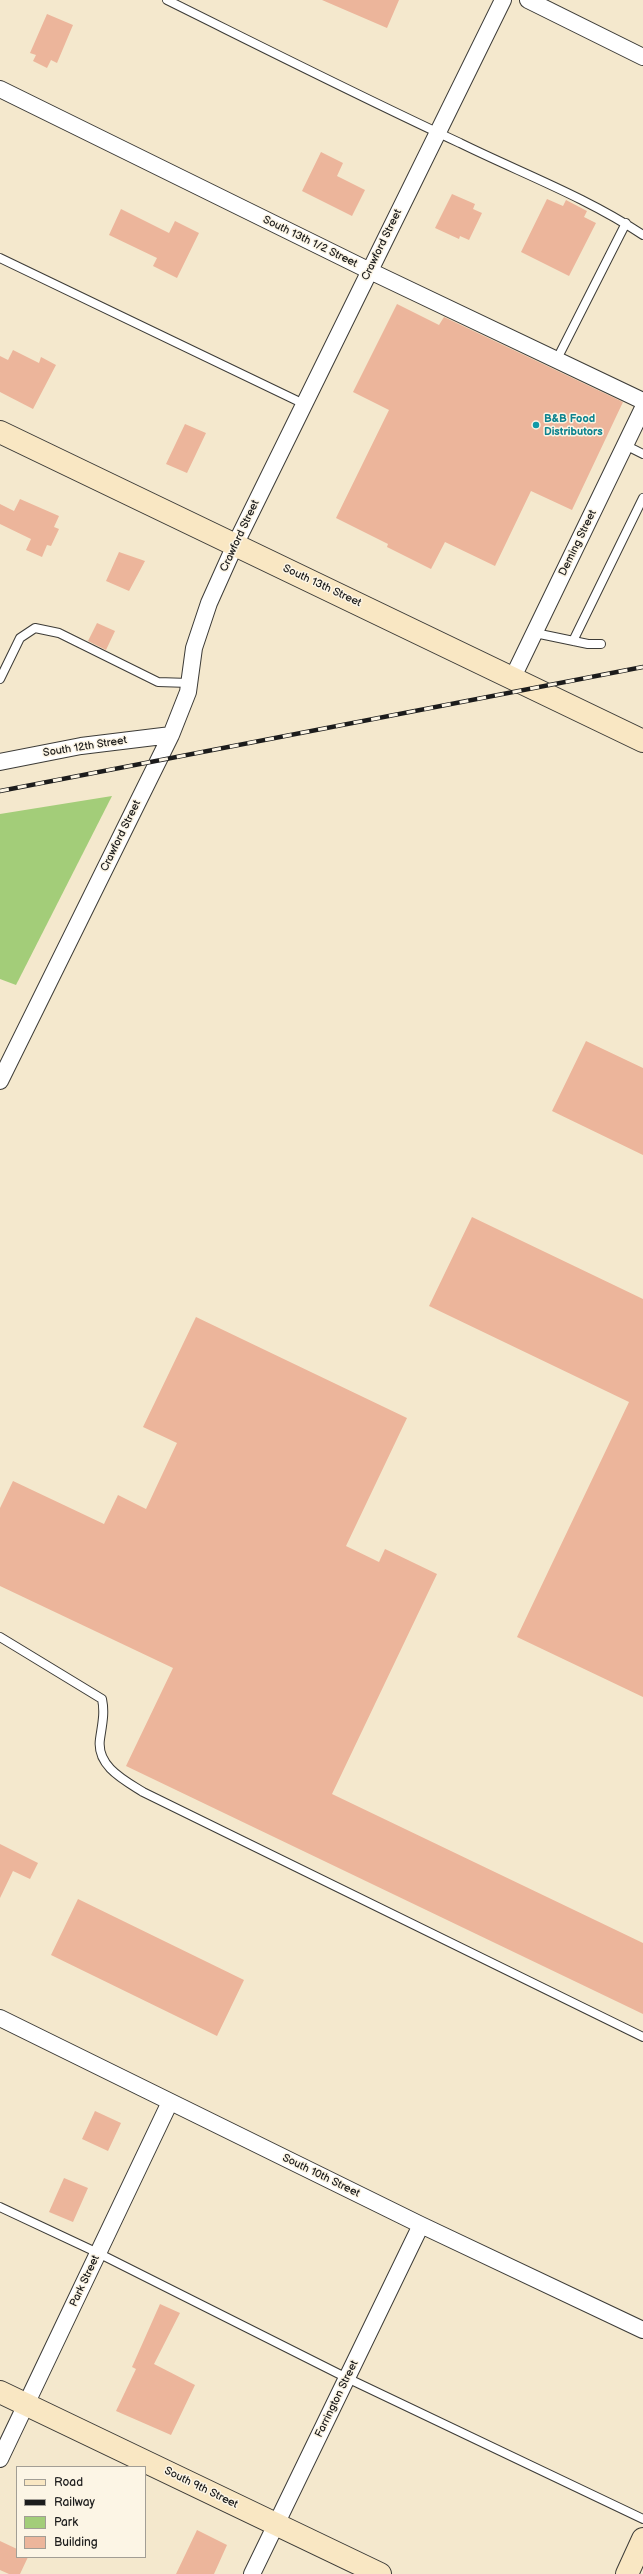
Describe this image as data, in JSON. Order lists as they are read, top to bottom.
{
  "streets": {
    "main road": ["South 13th Street", "South 9th Street"],
    "street": [
      "South 13th 1/2 Street",
      "Crawford Street",
      "Deming Street",
      "South 12th Street",
      "South 10th Street",
      "Park Street",
      "Farrington Street"
    ]
  },
  "crossings": [
    ["South 13th 1/2 Street", "Crawford Street"],
    ["Crawford Street", "South 13th Street"],
    ["Crawford Street", "South 12th Street"],
    ["Deming Street", "South 13th Street"],
    ["South 10th Street", "Park Street"],
    ["South 10th Street", "Farrington Street"],
    ["Park Street", "South 9th Street"],
    ["Farrington Street", "South 9th Street"]
  ],
  "places": ["B&B Food Distributors"],
  "legend": [
    "Road",
    "Railway",
    "Park",
    "Building"
  ]
}
